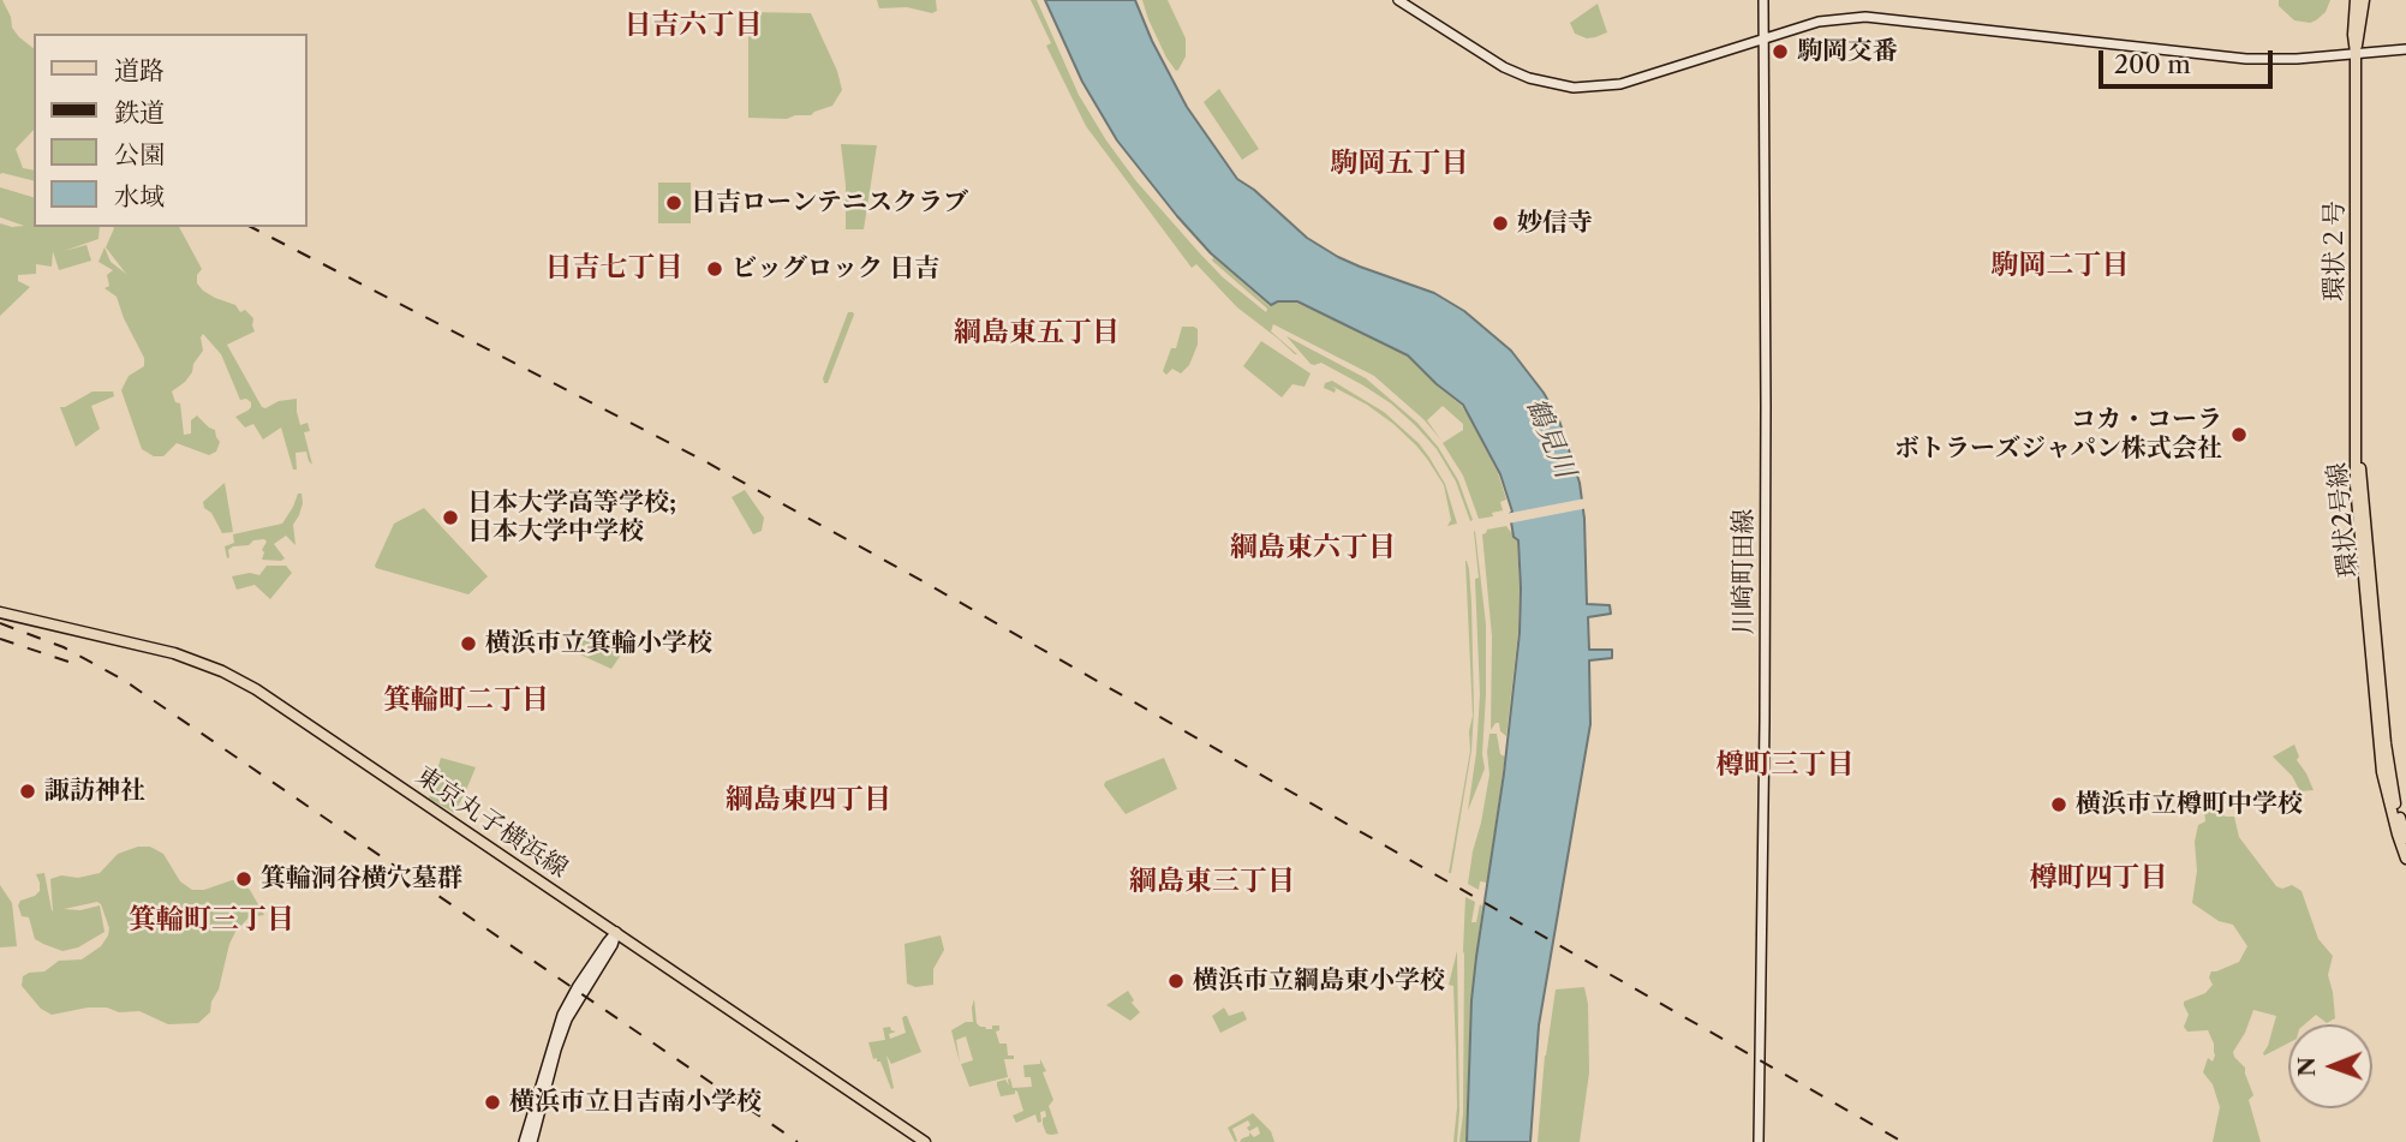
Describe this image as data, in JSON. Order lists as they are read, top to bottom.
{
  "streets": {
    "main road": [
      "環状２号",
      "環状2号線",
      "川崎町田線",
      "東京丸子横浜線"
    ]
  },
  "crossings": [
    ["環状２号", "環状2号線"]
  ],
  "districts": [
    "日吉六丁目",
    "駒岡五丁目",
    "駒岡二丁目",
    "日吉七丁目",
    "綱島東五丁目",
    "綱島東六丁目",
    "箕輪町二丁目",
    "樽町三丁目",
    "綱島東四丁目",
    "樽町四丁目",
    "綱島東三丁目",
    "箕輪町三丁目"
  ],
  "water": ["鶴見川"],
  "places": [
    "駒岡交番",
    "日吉ローンテニスクラブ",
    "妙信寺",
    "ビッグロック 日吉",
    "コカ・コーラ ボトラーズジャパン株式会社",
    "日本大学高等学校; 日本大学中学校",
    "横浜市立箕輪小学校",
    "諏訪神社",
    "横浜市立樽町中学校",
    "箕輪洞谷横穴墓群",
    "横浜市立綱島東小学校",
    "横浜市立日吉南小学校"
  ],
  "legend": [
    "道路",
    "鉄道",
    "公園",
    "水域"
  ],
  "scale_bar": "200 m",
  "north": "left"
}
